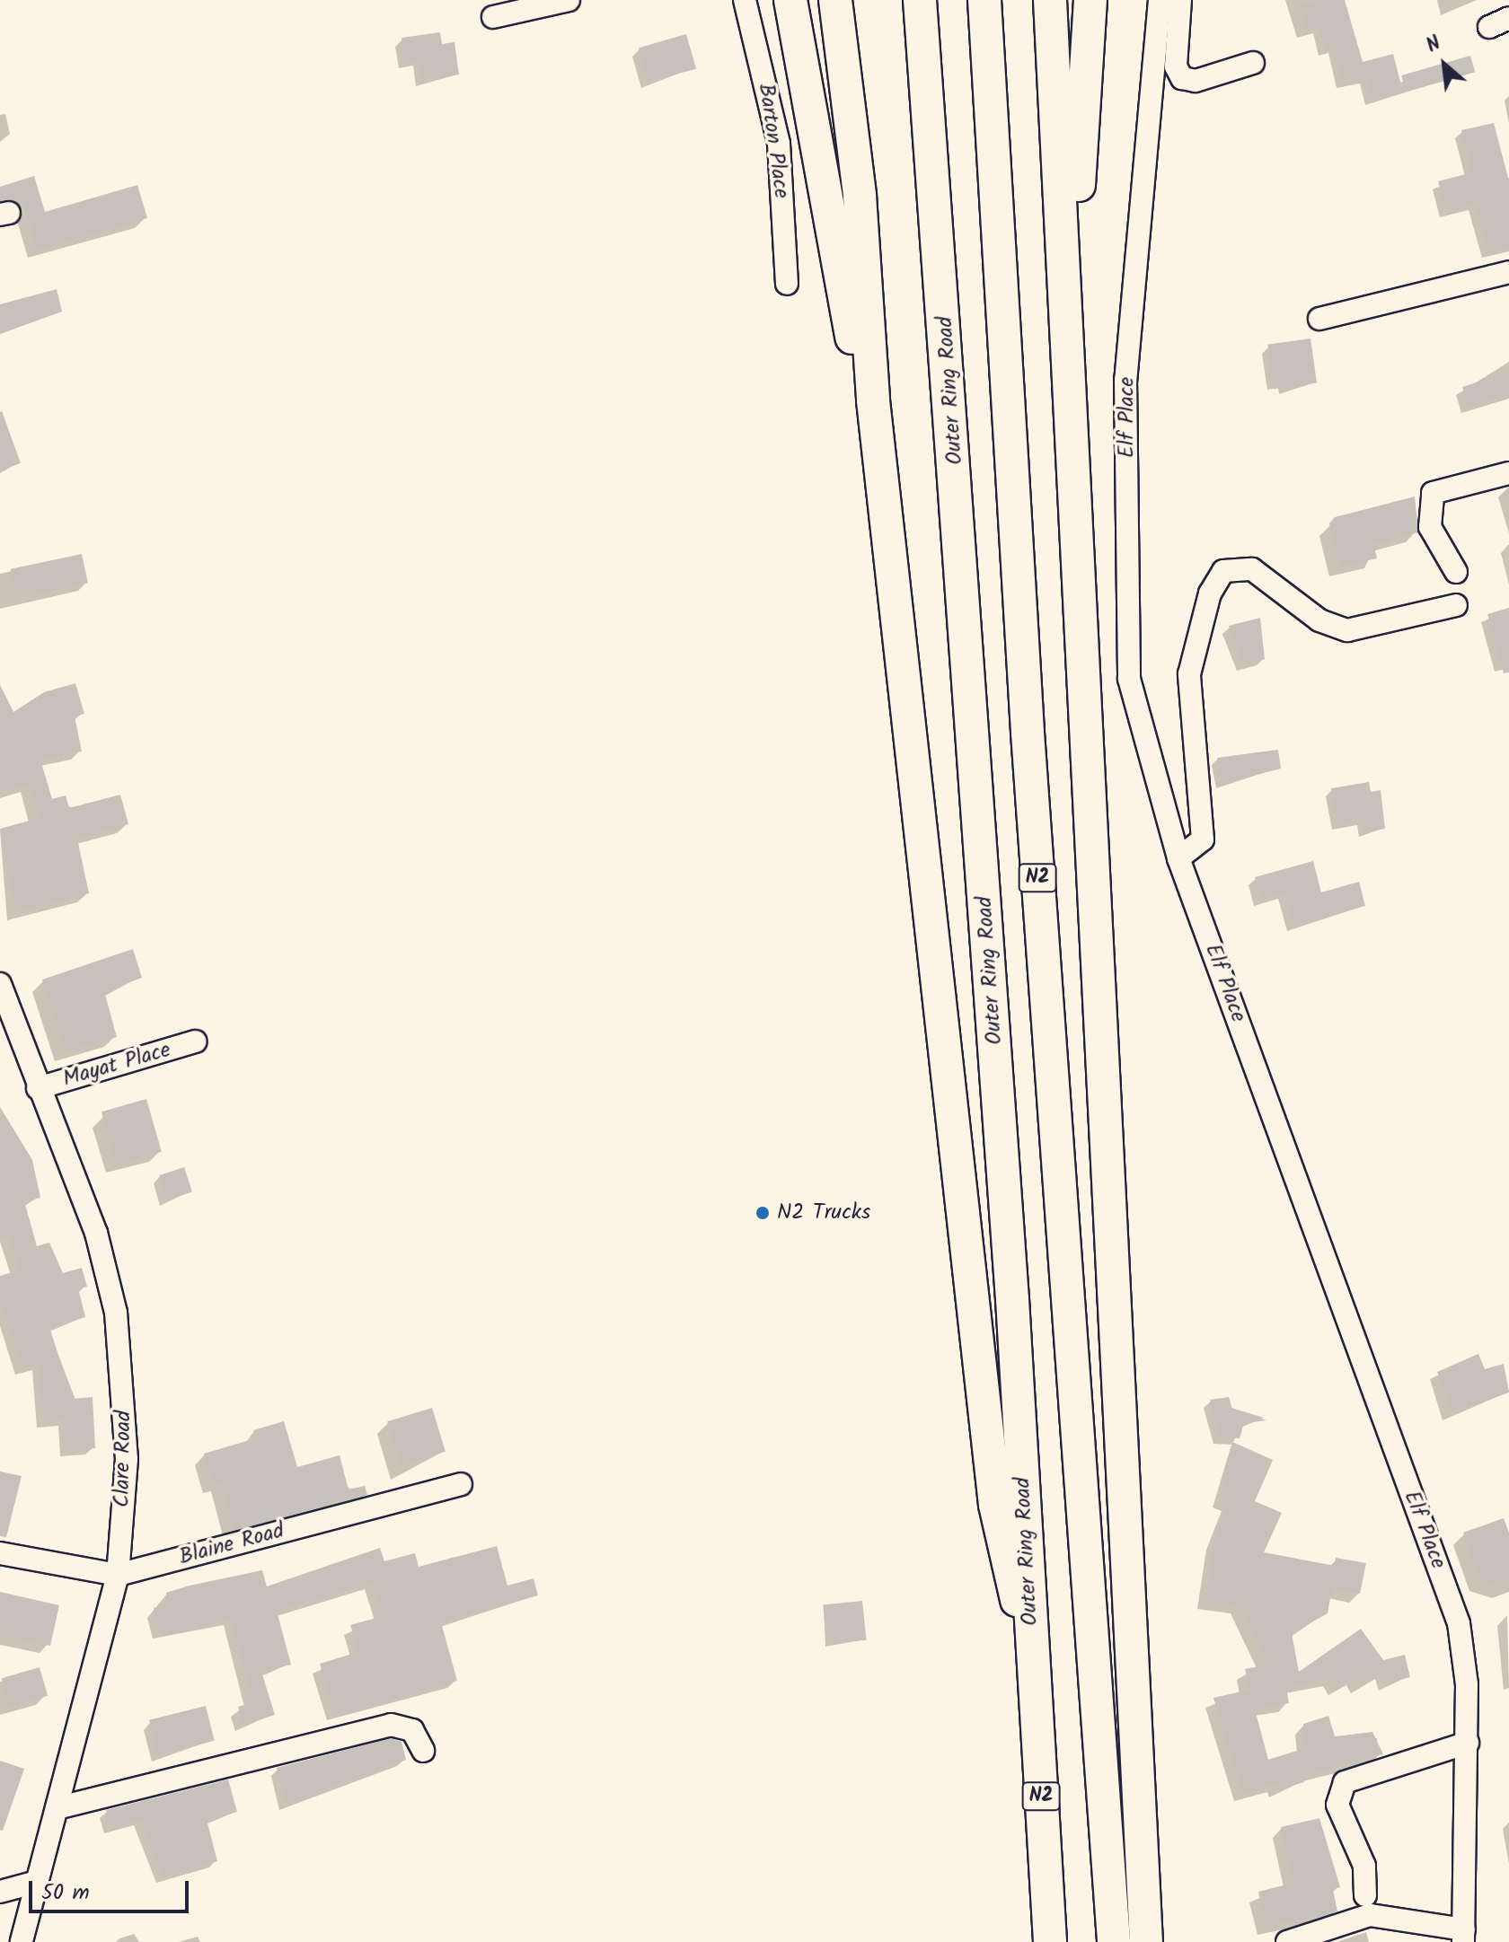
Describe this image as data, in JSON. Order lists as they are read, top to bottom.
{
  "streets": {
    "highway": ["Outer Ring Road", "N2"],
    "street": [
      "Barton Place",
      "Elf Place",
      "Mayat Place",
      "Clare Road",
      "Blaine Road"
    ]
  },
  "crossings": [
    ["Mayat Place", "Clare Road"],
    ["Clare Road", "Blaine Road"]
  ],
  "places": ["N2 Trucks"],
  "scale_bar": "50 m",
  "north": "top left"
}
